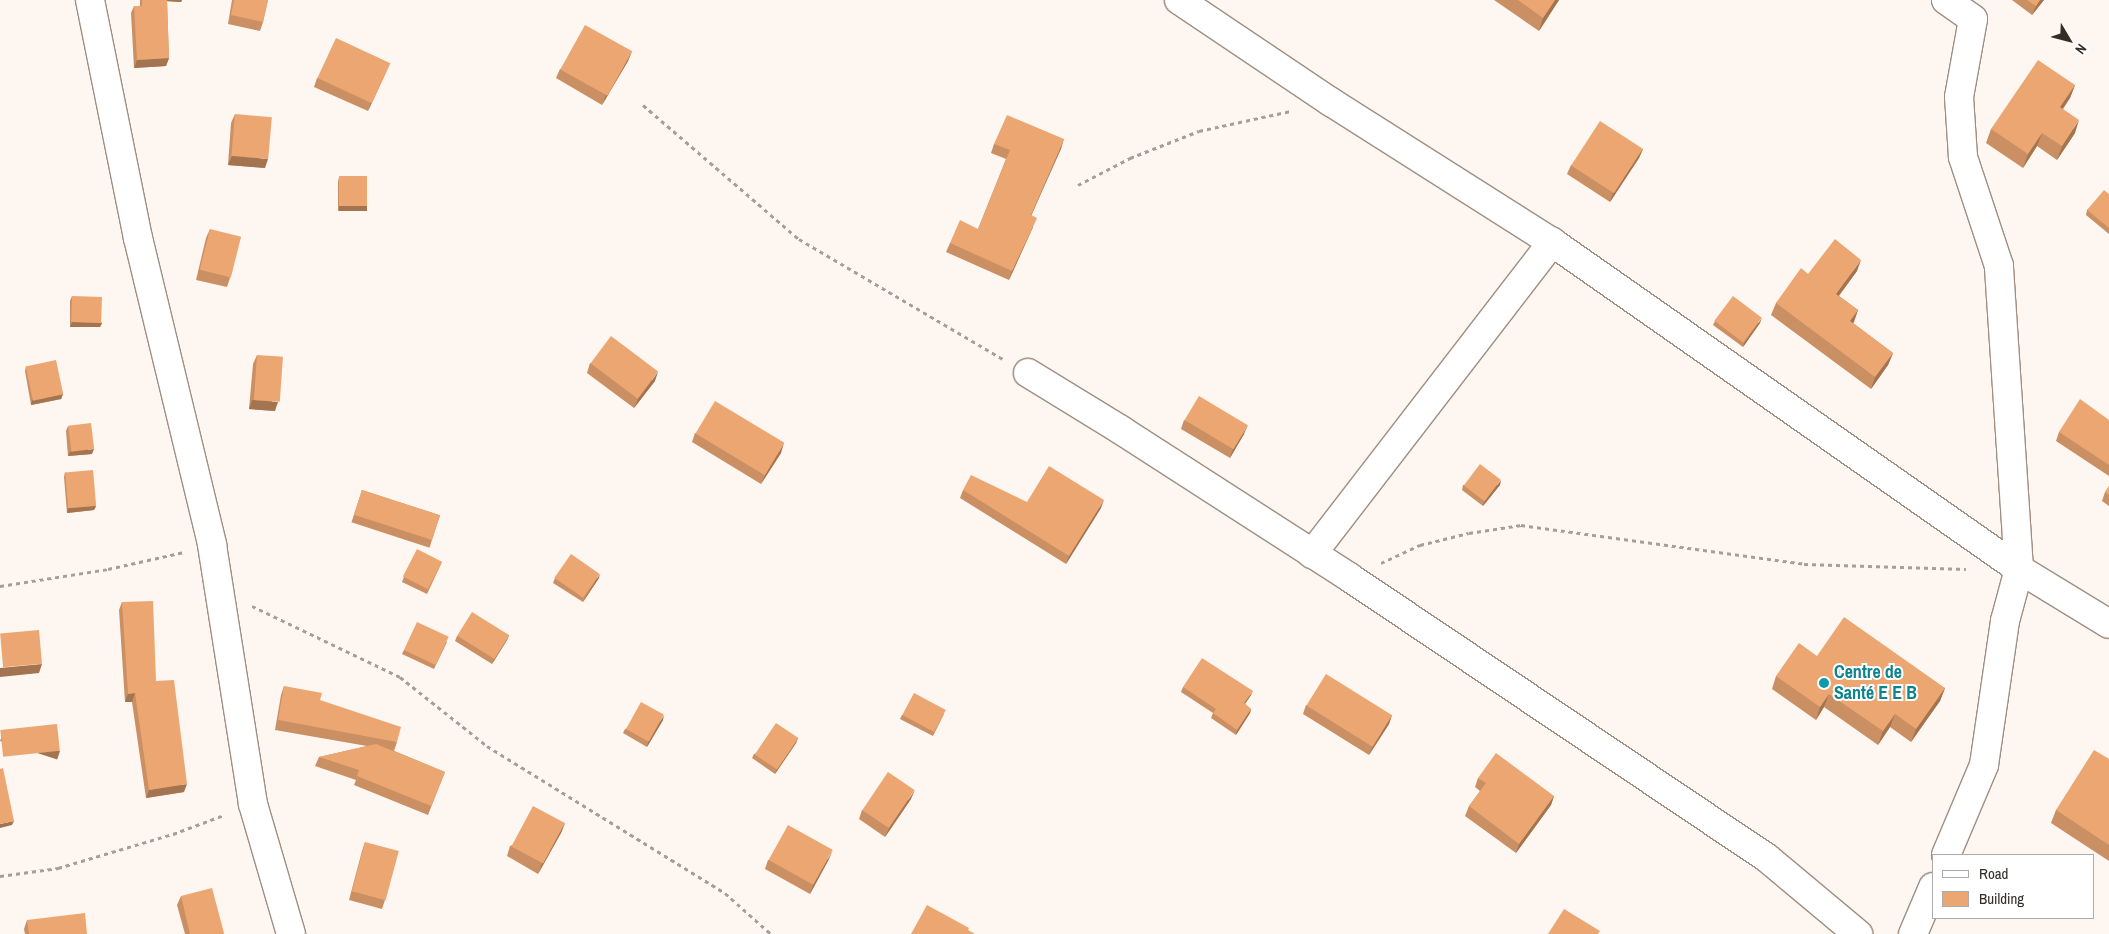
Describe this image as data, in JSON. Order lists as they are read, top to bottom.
{
  "places": ["Centre de Santé E E B"],
  "legend": ["Road", "Building"],
  "north": "bottom right"
}
